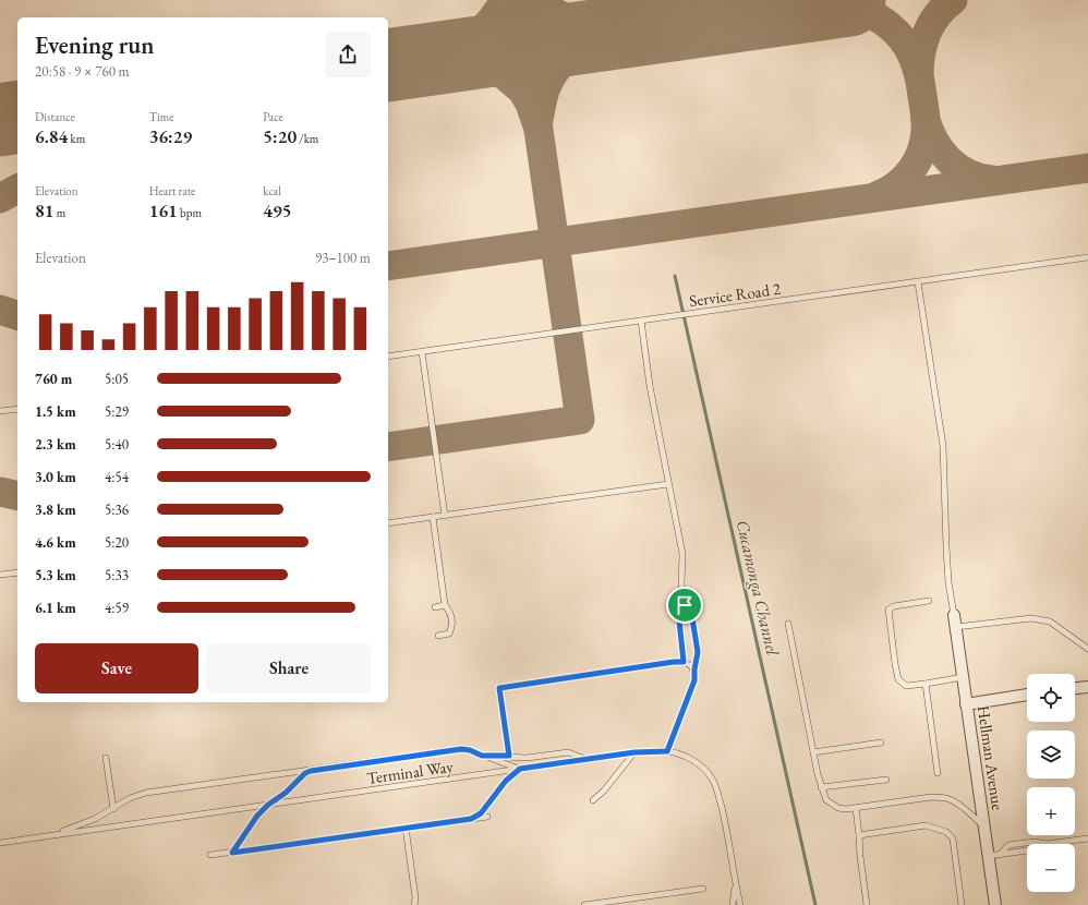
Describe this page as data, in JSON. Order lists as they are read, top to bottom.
{
  "streets": {
    "street": ["Hellman Avenue"],
    "lane": ["Service Road 2", "Terminal Way"]
  },
  "water": ["Cucamonga Channel"],
  "page": {
    "heading": ["Evening run", "20:58 · 9 × 760 m"],
    "stats": [
      ["Distance", "6.84 km"],
      ["Time", "36:29"],
      ["Pace", "5:20 /km"],
      ["Elevation", "81 m"],
      ["Heart rate", "161 bpm"],
      ["kcal", "495"]
    ],
    "chart": ["Elevation", "93–100 m"],
    "list": [
      {
        "name": "760 m",
        "note": "5:05"
      },
      {
        "name": "1.5 km",
        "note": "5:29"
      },
      {
        "name": "2.3 km",
        "note": "5:40"
      },
      {
        "name": "3.0 km",
        "note": "4:54"
      },
      {
        "name": "3.8 km",
        "note": "5:36"
      },
      {
        "name": "4.6 km",
        "note": "5:20"
      },
      {
        "name": "5.3 km",
        "note": "5:33"
      },
      {
        "name": "6.1 km",
        "note": "4:59"
      }
    ],
    "buttons": ["Save", "Share"],
    "map_buttons": ["+", "−"]
  }
}
